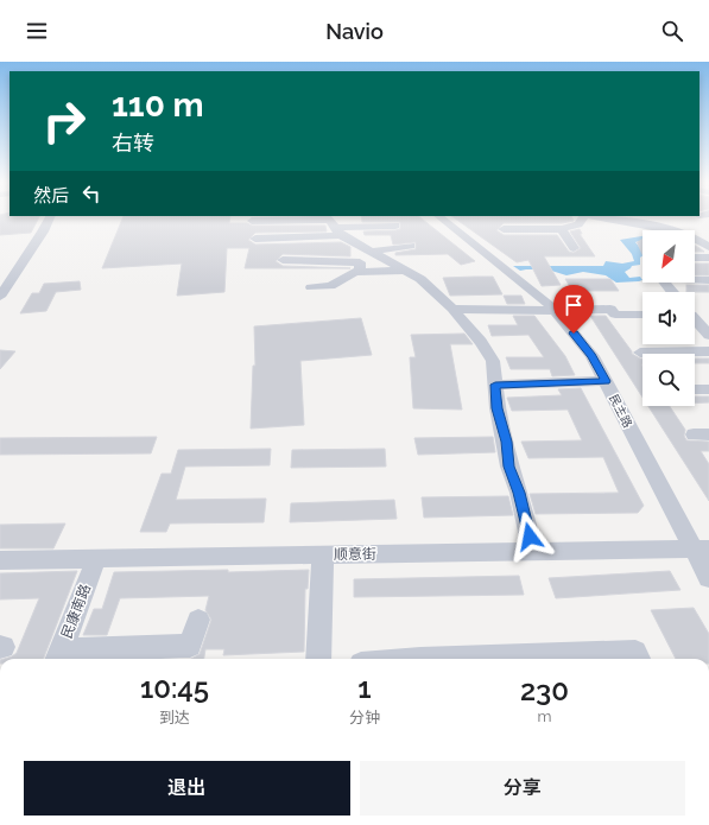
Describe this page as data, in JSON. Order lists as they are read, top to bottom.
{
  "streets": {
    "street": ["民主路", "顺意街", "民康南路"]
  },
  "crossings": [
    ["民主路", "顺意街"],
    ["顺意街", "民康南路"]
  ],
  "north": "bottom left",
  "page": {
    "header": "Navio",
    "turn": ["110 m", "右转"],
    "then": "然后",
    "eta": [
      "10:45",
      "到达",
      "1",
      "分钟",
      "230",
      "m"
    ],
    "buttons": ["退出", "分享"]
  }
}
